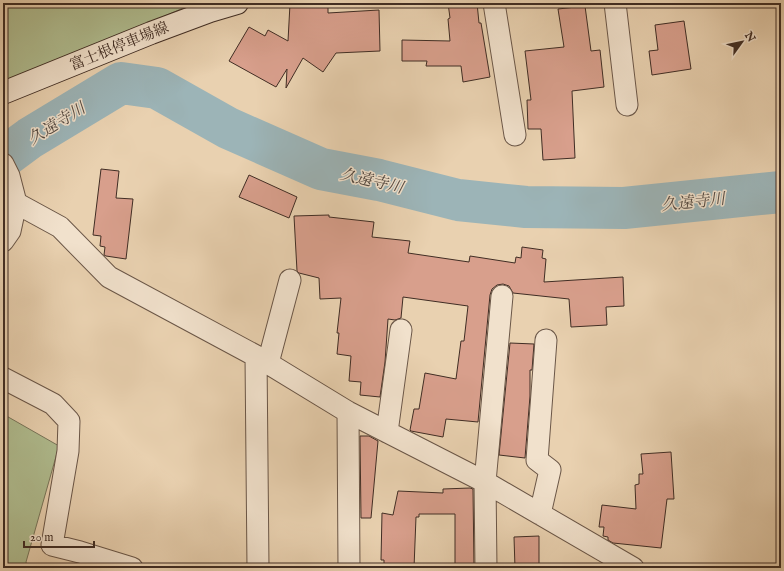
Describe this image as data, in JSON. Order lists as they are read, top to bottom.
{
  "streets": {
    "main road": ["富士根停車場線"]
  },
  "water": ["久遠寺川"],
  "scale_bar": "20 m",
  "north": "top right"
}
